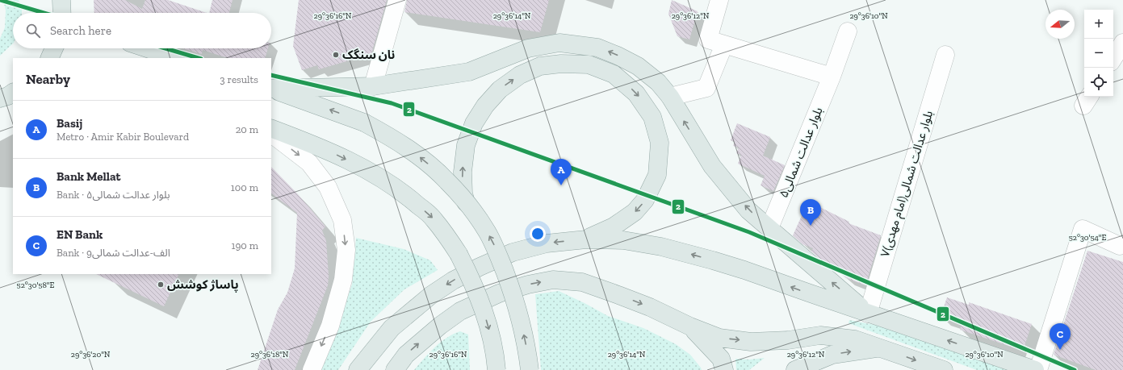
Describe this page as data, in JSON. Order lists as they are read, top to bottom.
{
  "streets": {
    "street": ["بلوار عدالت شمالی۵", "۷بلوار عدالت شمالی(امام مهدی)"]
  },
  "places": ["نان سنگک", "پاساژ کوشش"],
  "lines": ["transit line 2"],
  "north": "left",
  "page": {
    "map_buttons": ["+", "−"],
    "search": "Search here",
    "heading": ["Nearby", "3 results"],
    "list": [
      {
        "mark": "A",
        "name": "Basij",
        "note": "Metro · Amir Kabir Boulevard",
        "value": "20 m"
      },
      {
        "mark": "B",
        "name": "Bank Mellat",
        "note": "Bank · بلوار عدالت شمالی۵",
        "value": "100 m"
      },
      {
        "mark": "C",
        "name": "EN Bank",
        "note": "Bank · 9الف-عدالت شمالی",
        "value": "190 m"
      }
    ],
    "pins": ["A", "B", "C"]
  },
  "coordinates": [
    "29°36'16\"N",
    "29°36'14\"N",
    "29°36'12\"N",
    "29°36'10\"N",
    "52°30'54\"E",
    "52°30'58\"E",
    "29°36'20\"N",
    "29°36'18\"N"
  ]
}
